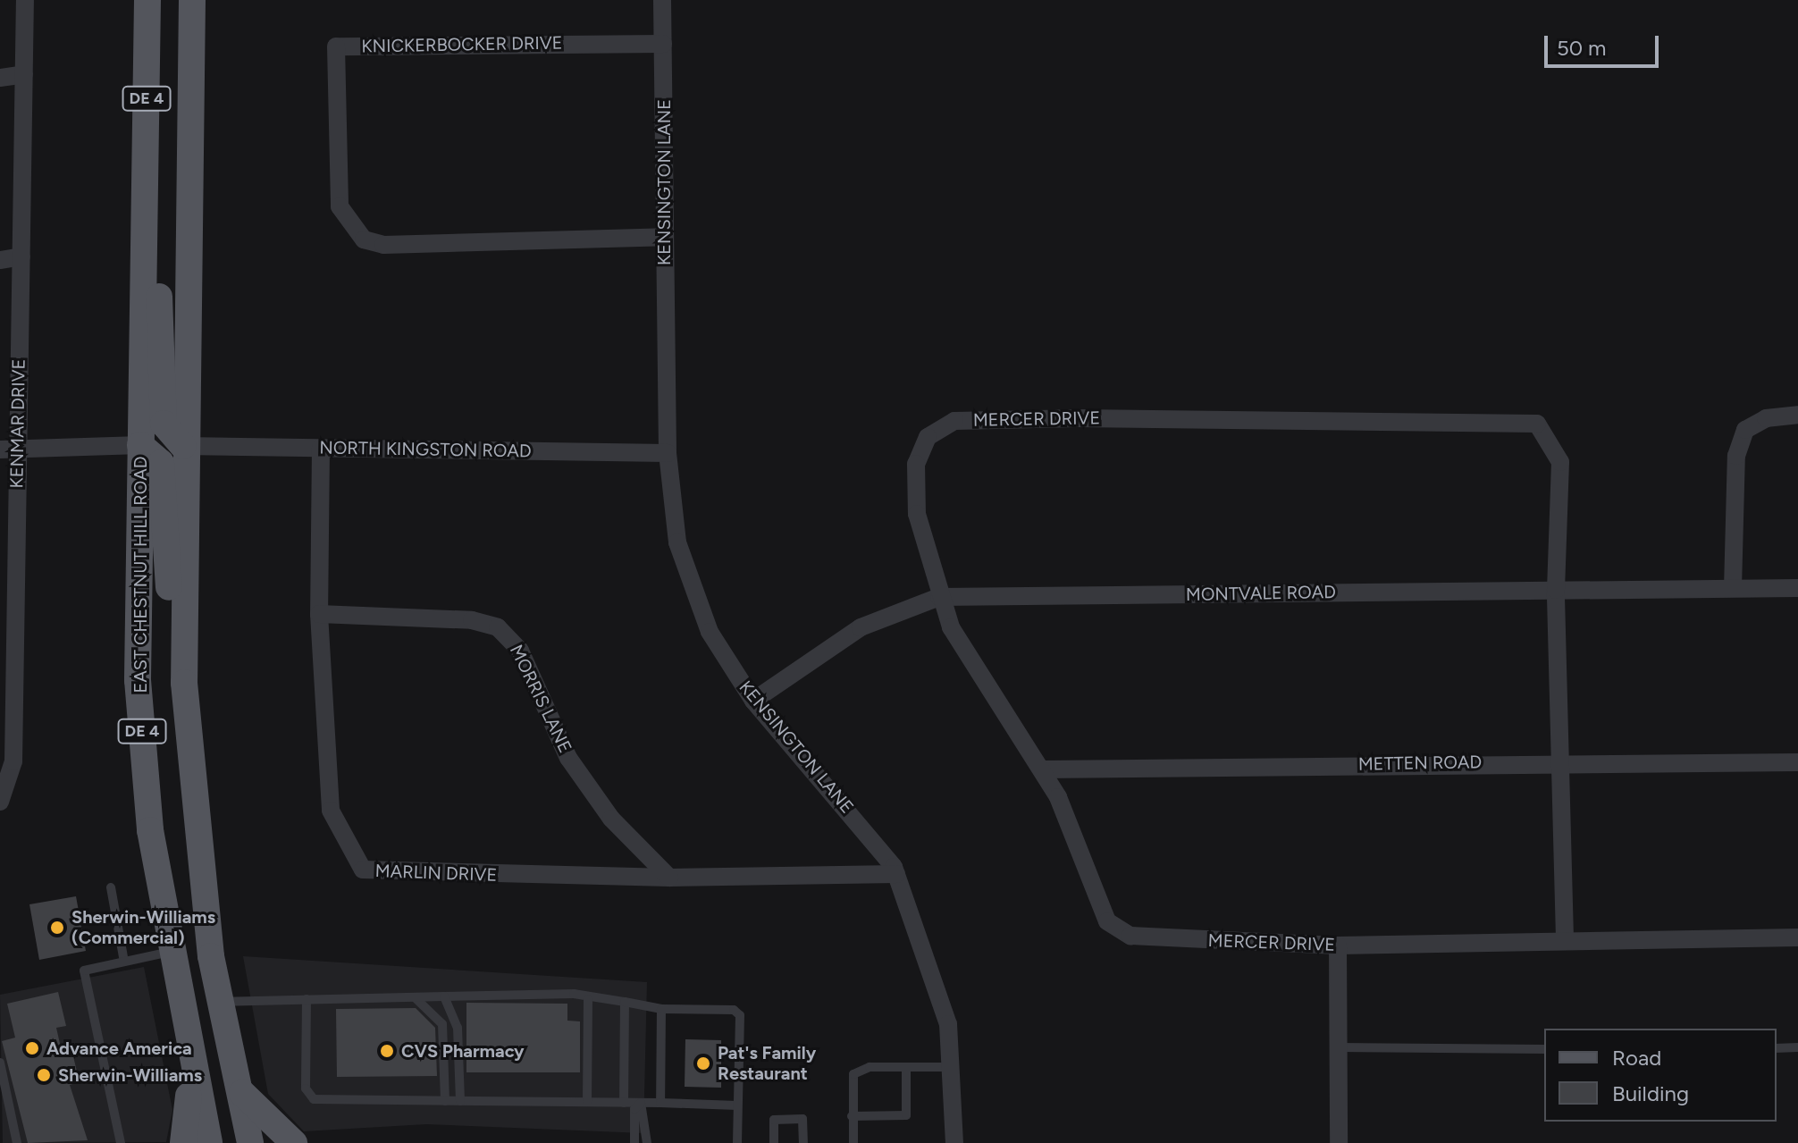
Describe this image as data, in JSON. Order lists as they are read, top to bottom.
{
  "streets": {
    "main road": ["DE 4", "EAST CHESTNUT HILL ROAD"],
    "street": [
      "KNICKERBOCKER DRIVE",
      "KENSINGTON LANE",
      "MERCER DRIVE",
      "KENMAR DRIVE",
      "NORTH KINGSTON ROAD",
      "MONTVALE ROAD",
      "MORRIS LANE",
      "METTEN ROAD",
      "MARLIN DRIVE"
    ]
  },
  "crossings": [
    ["KNICKERBOCKER DRIVE", "KENSINGTON LANE"],
    ["DE 4", "NORTH KINGSTON ROAD"],
    ["KENSINGTON LANE", "NORTH KINGSTON ROAD"],
    ["KENSINGTON LANE", "MONTVALE ROAD"],
    ["KENSINGTON LANE", "MARLIN DRIVE"],
    ["MERCER DRIVE", "MONTVALE ROAD"],
    ["MERCER DRIVE", "METTEN ROAD"],
    ["NORTH KINGSTON ROAD", "MARLIN DRIVE"],
    ["MORRIS LANE", "MARLIN DRIVE"]
  ],
  "places": [
    "Sherwin-Williams (Commercial)",
    "Advance America",
    "CVS Pharmacy",
    "Pat's Family Restaurant",
    "Sherwin-Williams"
  ],
  "legend": ["Road", "Building"],
  "scale_bar": "50 m"
}
